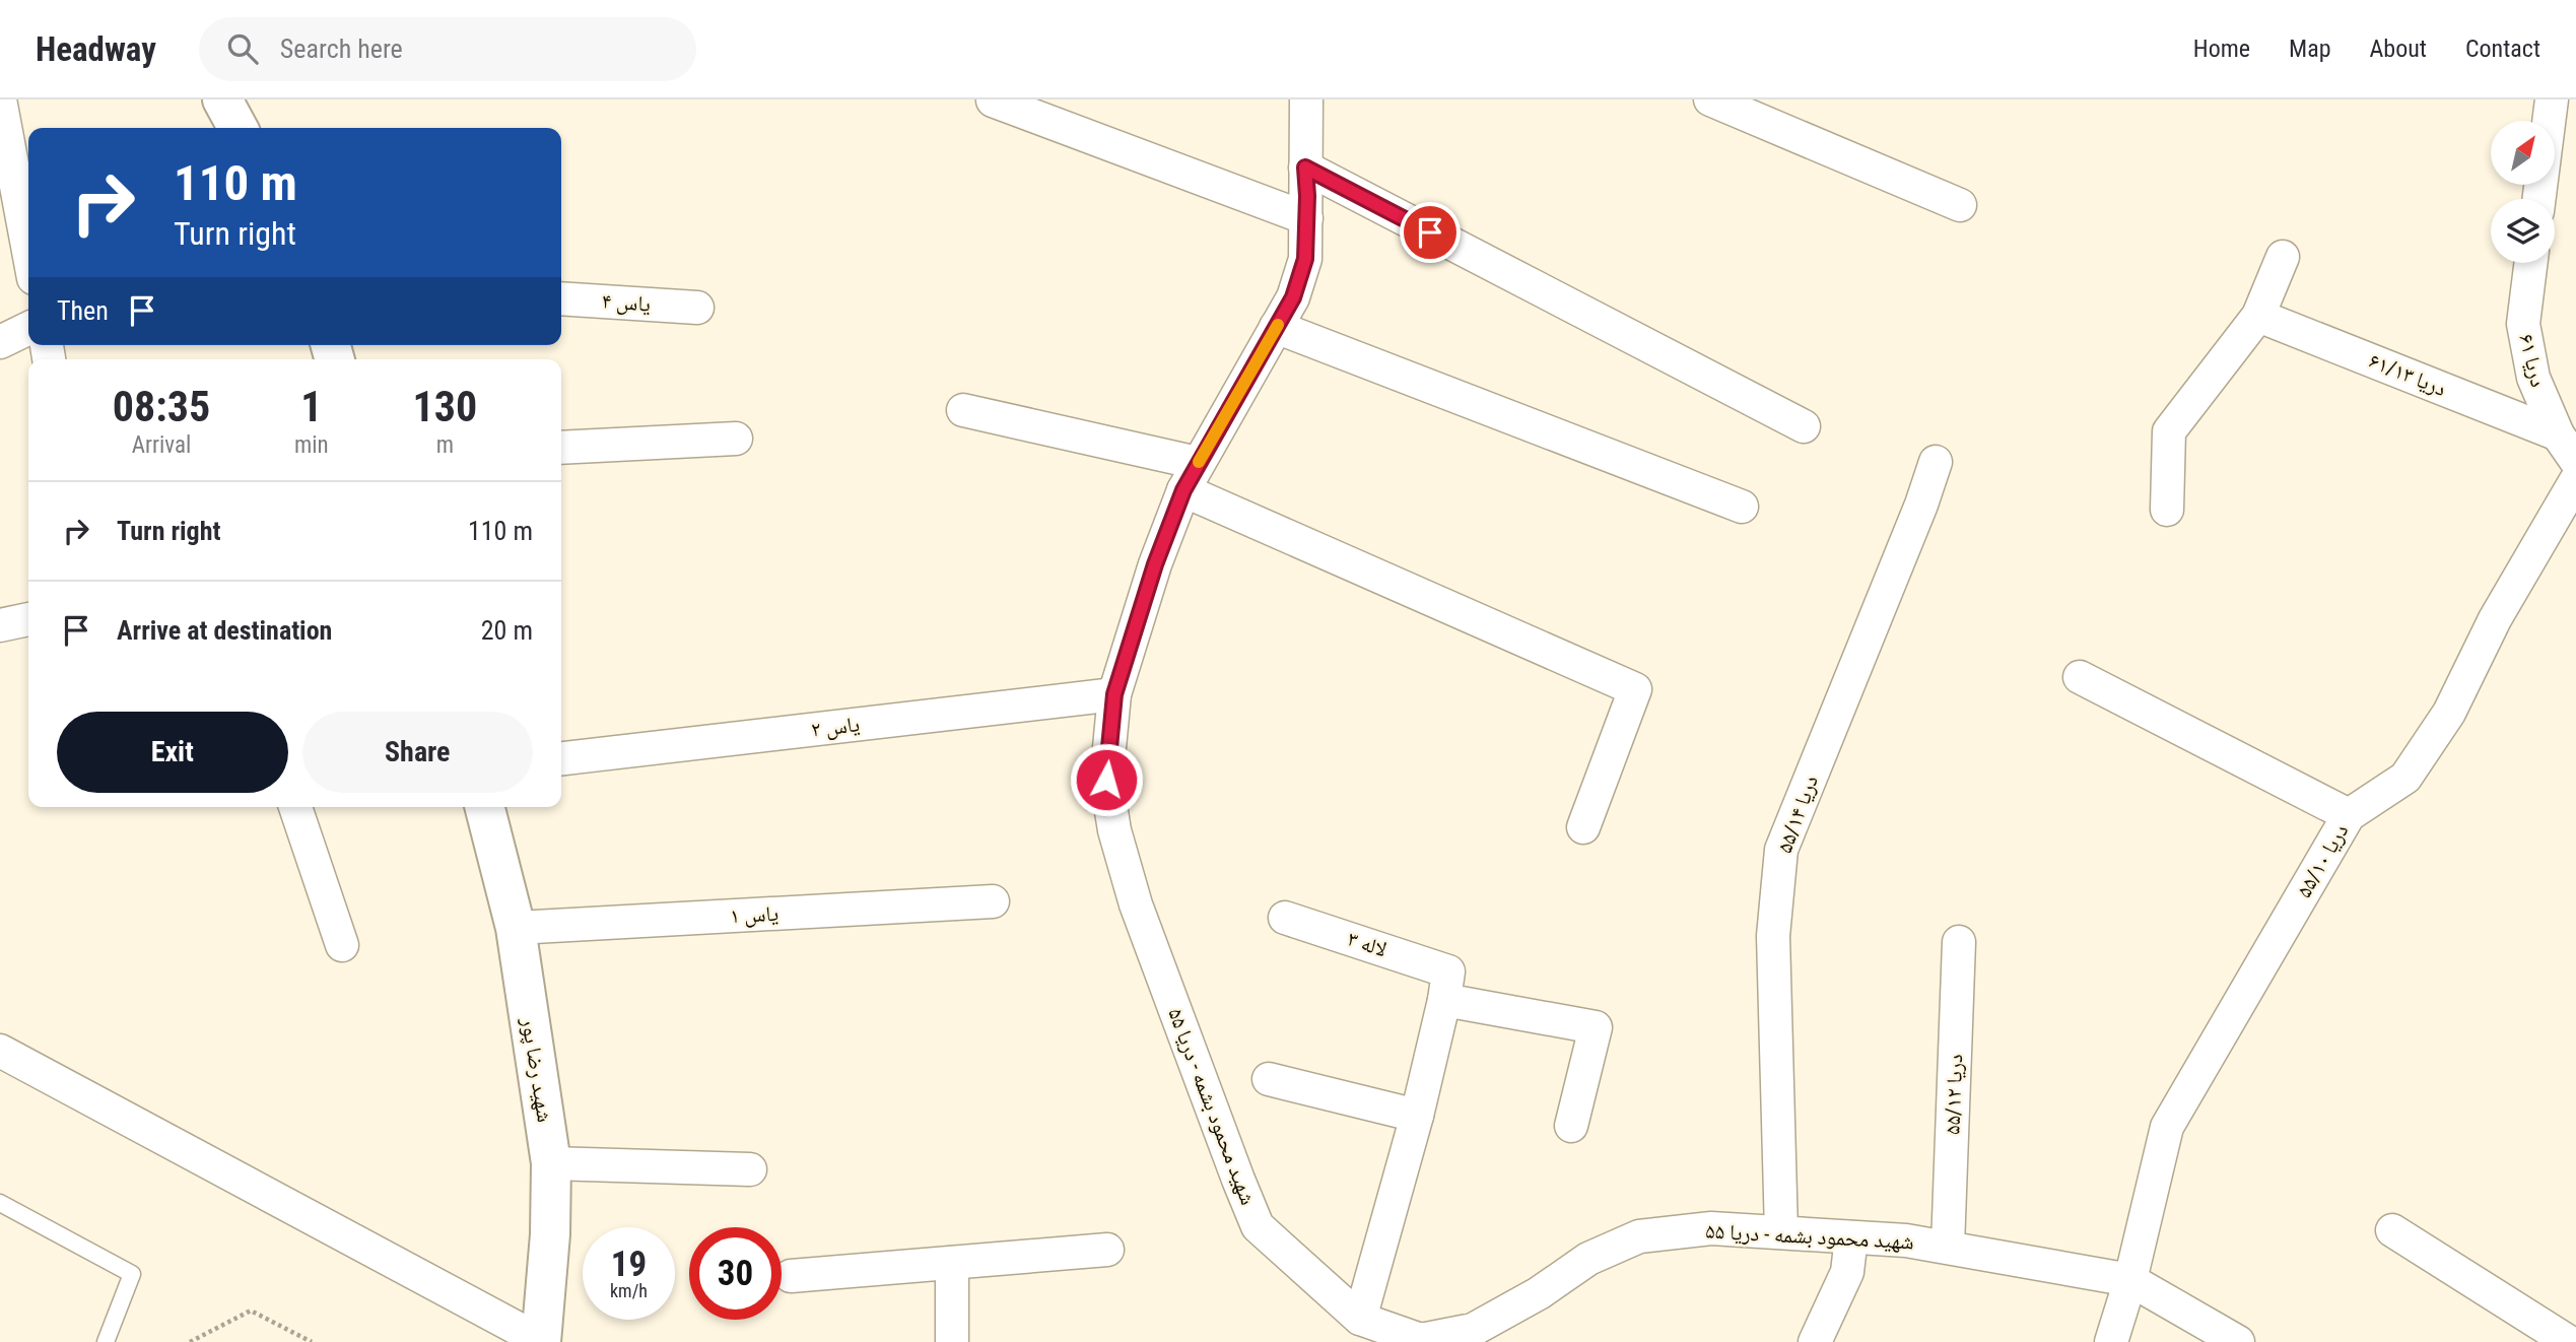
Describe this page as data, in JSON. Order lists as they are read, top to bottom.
{
  "streets": {
    "street": [
      "یاس ۴",
      "دریا ۶۱",
      "دریا ۶۱/۱۳",
      "یاس ۲",
      "دریا ۵۵/۱۴",
      "دریا ۵۵/۱۰",
      "یاس ۱",
      "لاله ۳",
      "شهید رضا پور",
      "دریا ۵۵/۱۲",
      "شهید محمود بشمه - دریا ۵۵"
    ]
  },
  "crossings": [
    ["دریا ۶۱", "دریا ۶۱/۱۳"],
    ["یاس ۲", "شهید محمود بشمه - دریا ۵۵"],
    ["دریا ۵۵/۱۴", "شهید محمود بشمه - دریا ۵۵"],
    ["دریا ۵۵/۱۰", "شهید محمود بشمه - دریا ۵۵"],
    ["یاس ۱", "شهید رضا پور"],
    ["دریا ۵۵/۱۲", "شهید محمود بشمه - دریا ۵۵"]
  ],
  "north": "top right",
  "page": {
    "header": "Headway",
    "search": "Search here",
    "nav": [
      "Home",
      "Map",
      "About",
      "Contact"
    ],
    "turn": ["110 m", "Turn right"],
    "then": "Then",
    "eta": [
      "08:35",
      "Arrival",
      "1",
      "min",
      "130",
      "m"
    ],
    "list": [
      {
        "name": "Turn right",
        "value": "110 m"
      },
      {
        "name": "Arrive at destination",
        "value": "20 m"
      }
    ],
    "buttons": ["Exit", "Share"],
    "speed": "19 km/h",
    "limit": "30"
  }
}
